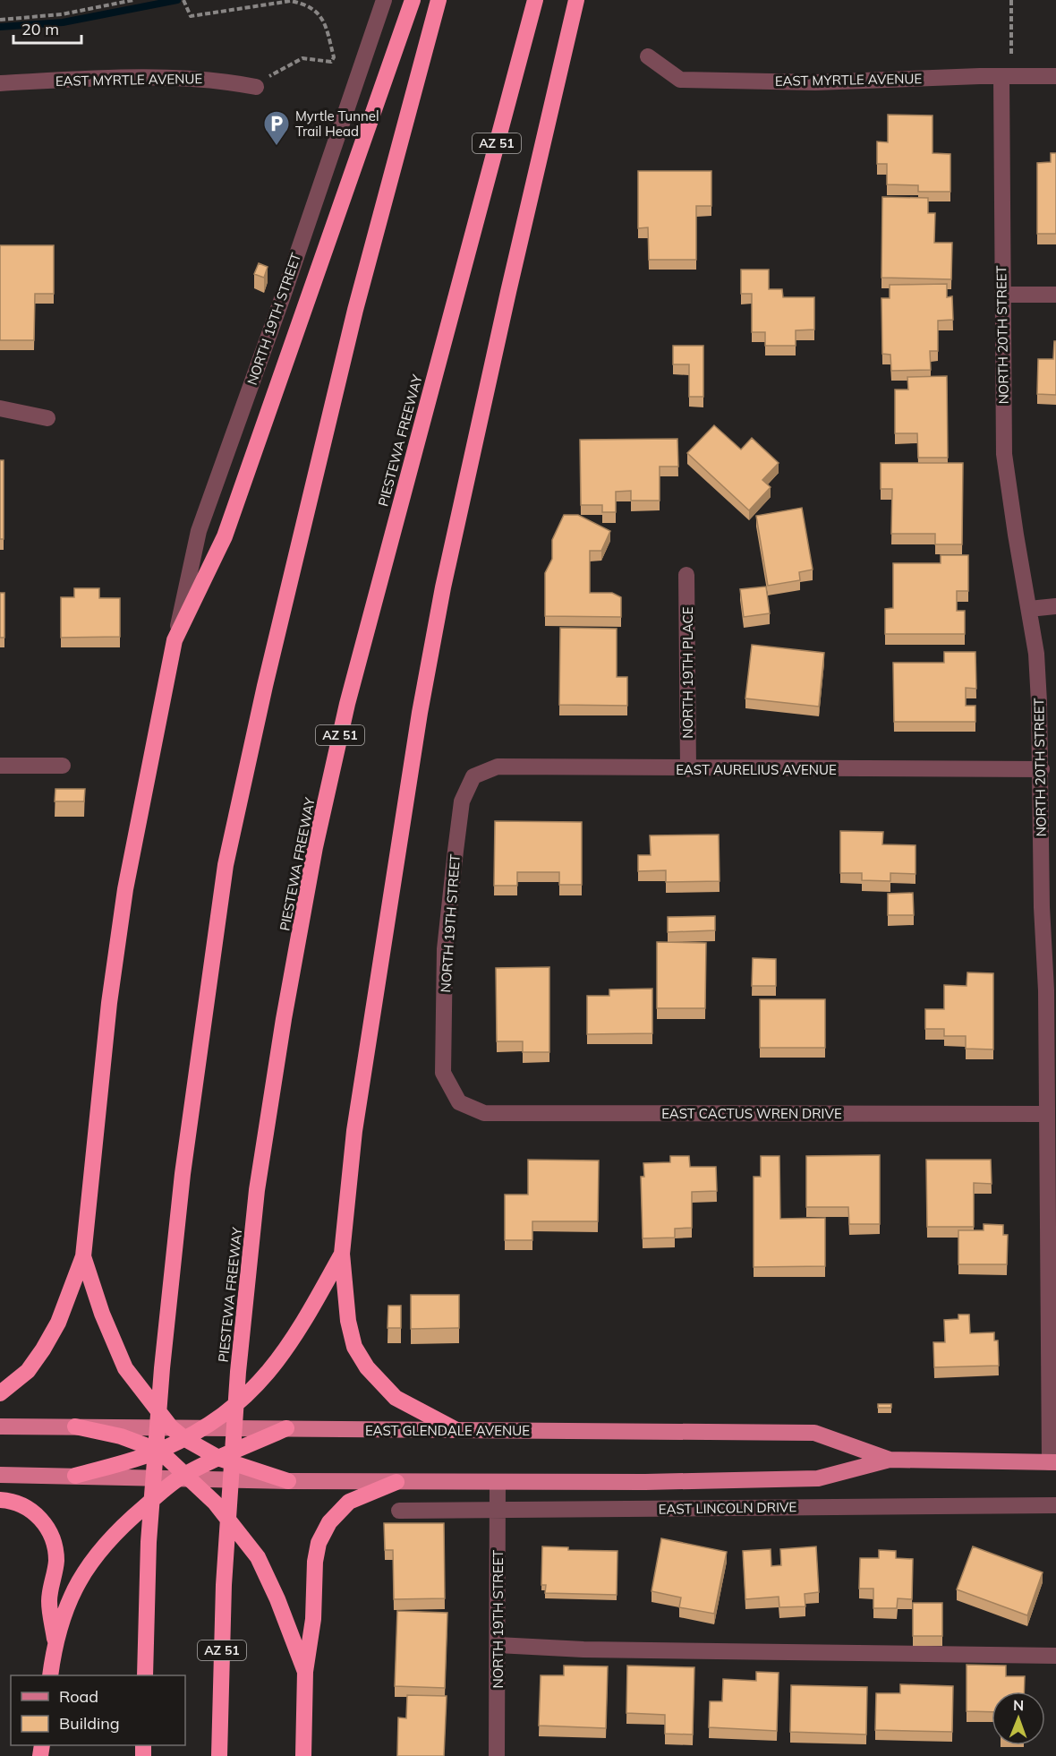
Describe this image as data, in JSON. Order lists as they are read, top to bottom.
{
  "streets": {
    "highway": ["AZ 51", "PIESTEWA FREEWAY"],
    "main road": ["EAST GLENDALE AVENUE"],
    "street": [
      "EAST MYRTLE AVENUE",
      "NORTH 19TH STREET",
      "NORTH 20TH STREET",
      "NORTH 19TH PLACE",
      "EAST AURELIUS AVENUE",
      "EAST CACTUS WREN DRIVE",
      "EAST LINCOLN DRIVE"
    ]
  },
  "crossings": [
    ["EAST MYRTLE AVENUE", "NORTH 20TH STREET"],
    ["NORTH 19TH STREET", "EAST AURELIUS AVENUE"],
    ["NORTH 19TH STREET", "EAST CACTUS WREN DRIVE"],
    ["NORTH 19TH STREET", "EAST GLENDALE AVENUE"],
    ["NORTH 19TH STREET", "EAST LINCOLN DRIVE"],
    ["NORTH 20TH STREET", "EAST AURELIUS AVENUE"],
    ["NORTH 20TH STREET", "EAST CACTUS WREN DRIVE"],
    ["NORTH 20TH STREET", "EAST GLENDALE AVENUE"],
    ["NORTH 19TH PLACE", "EAST AURELIUS AVENUE"]
  ],
  "places": {
    "parking": ["Myrtle Tunnel Trail Head"]
  },
  "legend": ["Road", "Building"],
  "scale_bar": "20 m",
  "north": "top"
}
